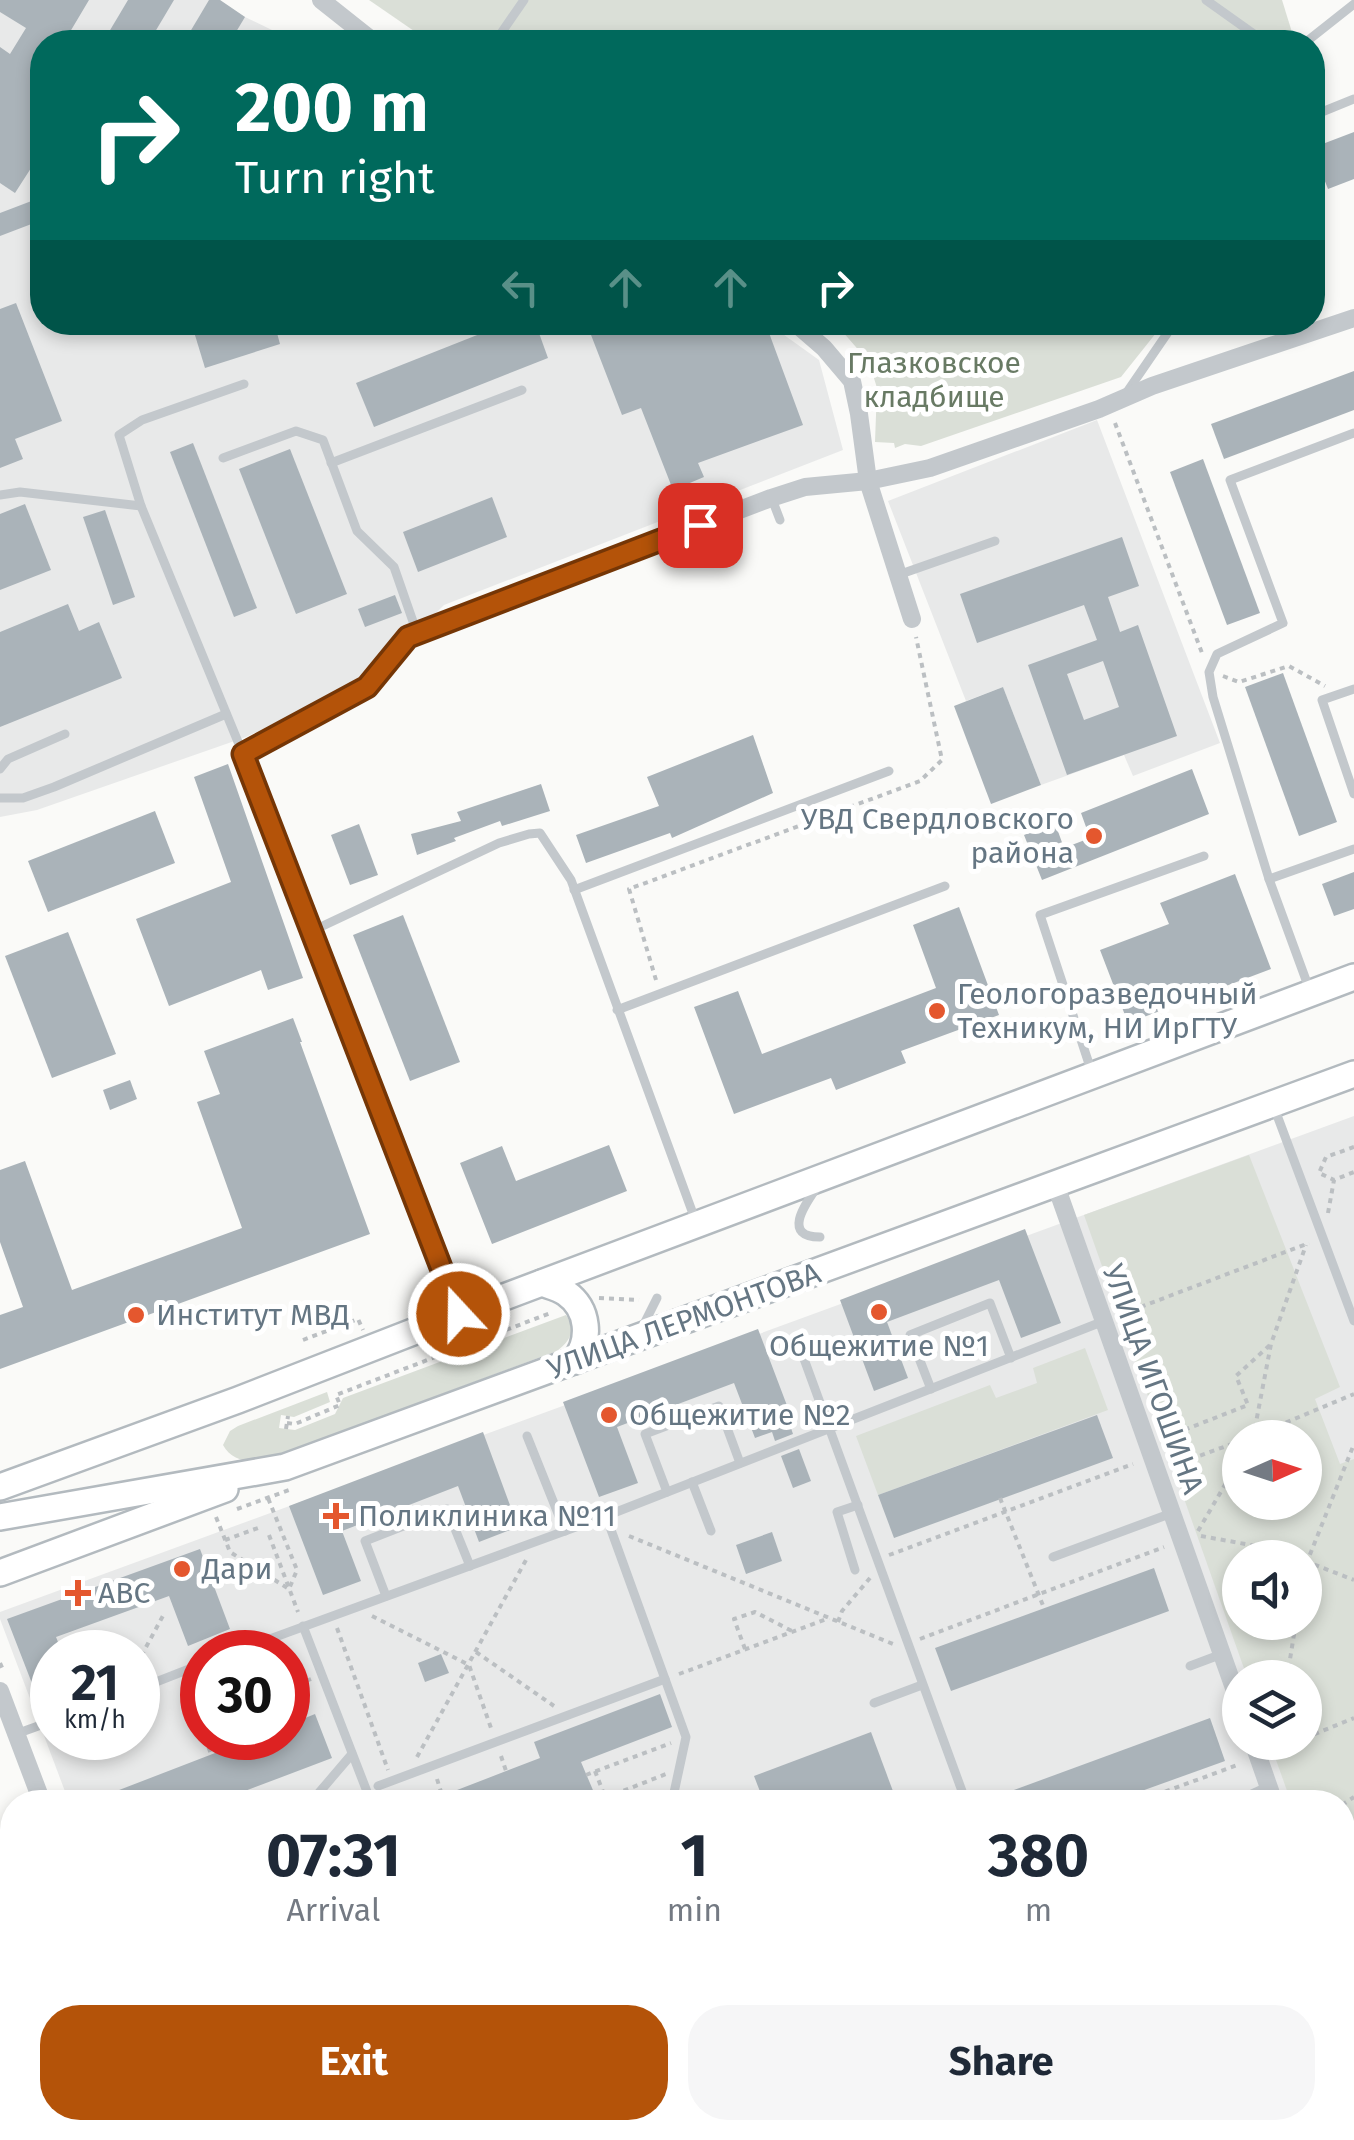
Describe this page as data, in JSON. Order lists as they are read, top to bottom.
{
  "streets": {
    "main road": ["УЛИЦА ЛЕРМОНТОВА"],
    "street": ["УЛИЦА ИГОШИНА"]
  },
  "crossings": [
    ["УЛИЦА ЛЕРМОНТОВА", "УЛИЦА ИГОШИНА"]
  ],
  "parks": ["Глазковское кладбище"],
  "places": {
    "other": [
      "УВД Свердловского района",
      "Геологоразведочный Техникум, НИ ИрГТУ",
      "Общежитие №1",
      "Институт МВД",
      "Общежитие №2",
      "Дари"
    ],
    "health": ["Поликлиника №11", "ABC"]
  },
  "north": "right",
  "page": {
    "turn": ["200 m", "Turn right"],
    "speed": "21 km/h",
    "limit": "30",
    "eta": [
      "07:31",
      "Arrival",
      "1",
      "min",
      "380",
      "m"
    ],
    "buttons": ["Exit", "Share"]
  }
}
